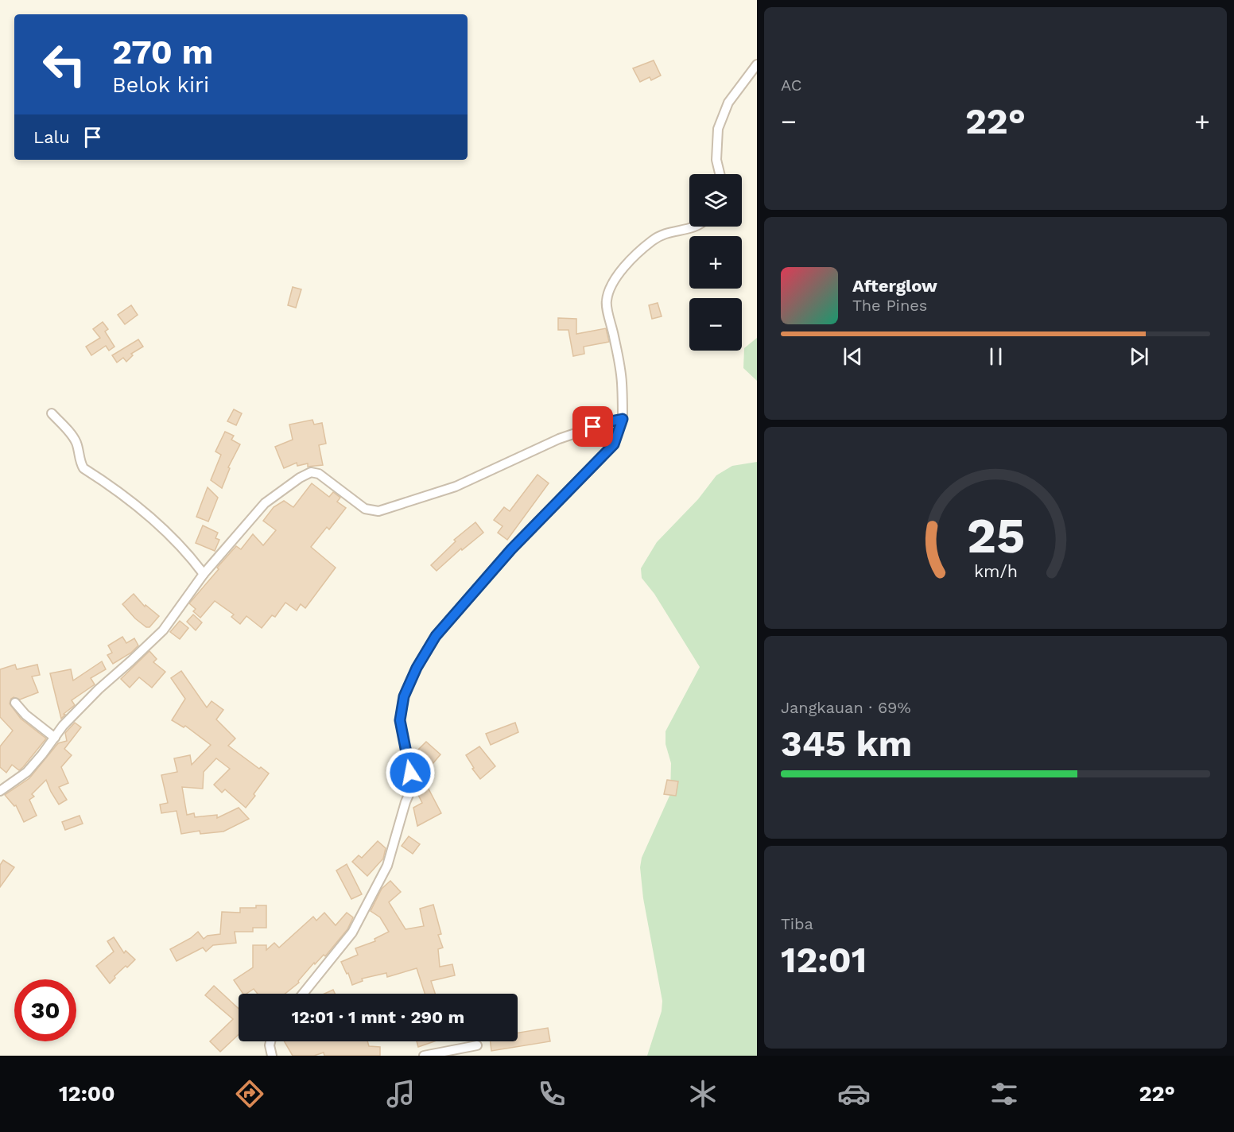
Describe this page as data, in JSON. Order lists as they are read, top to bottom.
{
  "page": {
    "tile": [
      "AC",
      ["Jangkauan · 69%", "345 km"],
      ["Tiba", "12:01"]
    ],
    "turn": ["270 m", "Belok kiri"],
    "heat": ["−", "22°", "+"],
    "then": "Lalu",
    "map_buttons": ["+", "−"],
    "song": ["Afterglow", "The Pines"],
    "limit": "30",
    "trip": "12:01 · 1 mnt · 290 m",
    "tabs": ["12:00", "22°"],
    "gauge": ["25", "km/h"]
  }
}
